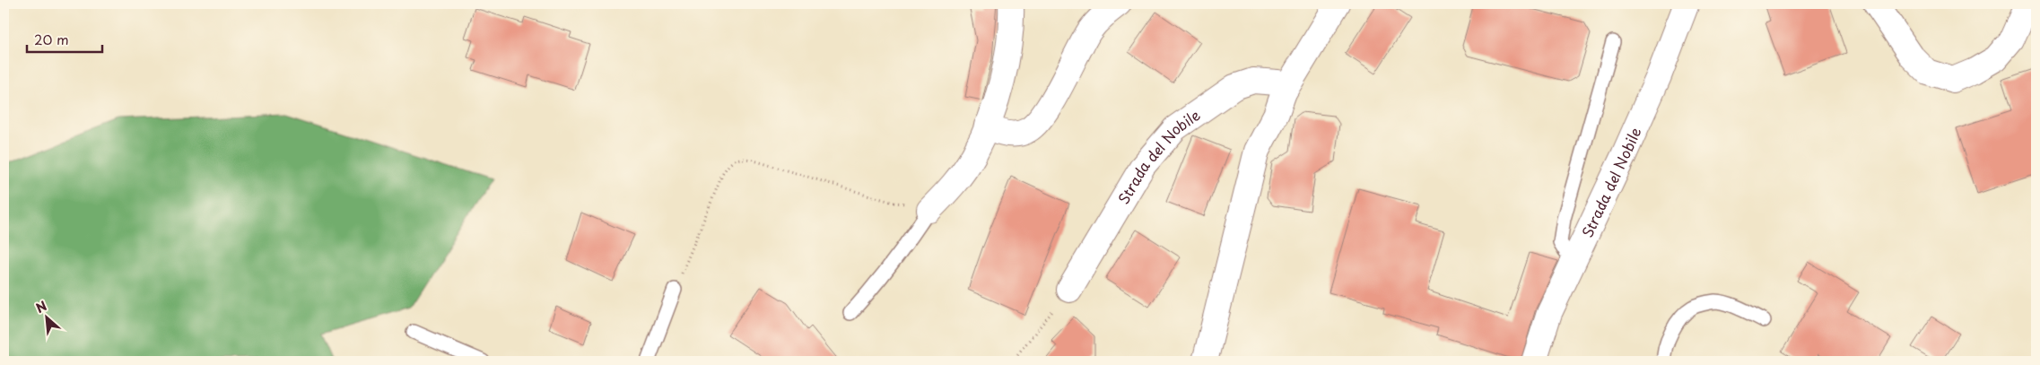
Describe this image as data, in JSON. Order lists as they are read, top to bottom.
{
  "streets": {
    "street": ["Strada del Nobile"]
  },
  "scale_bar": "20 m",
  "north": "top left"
}
